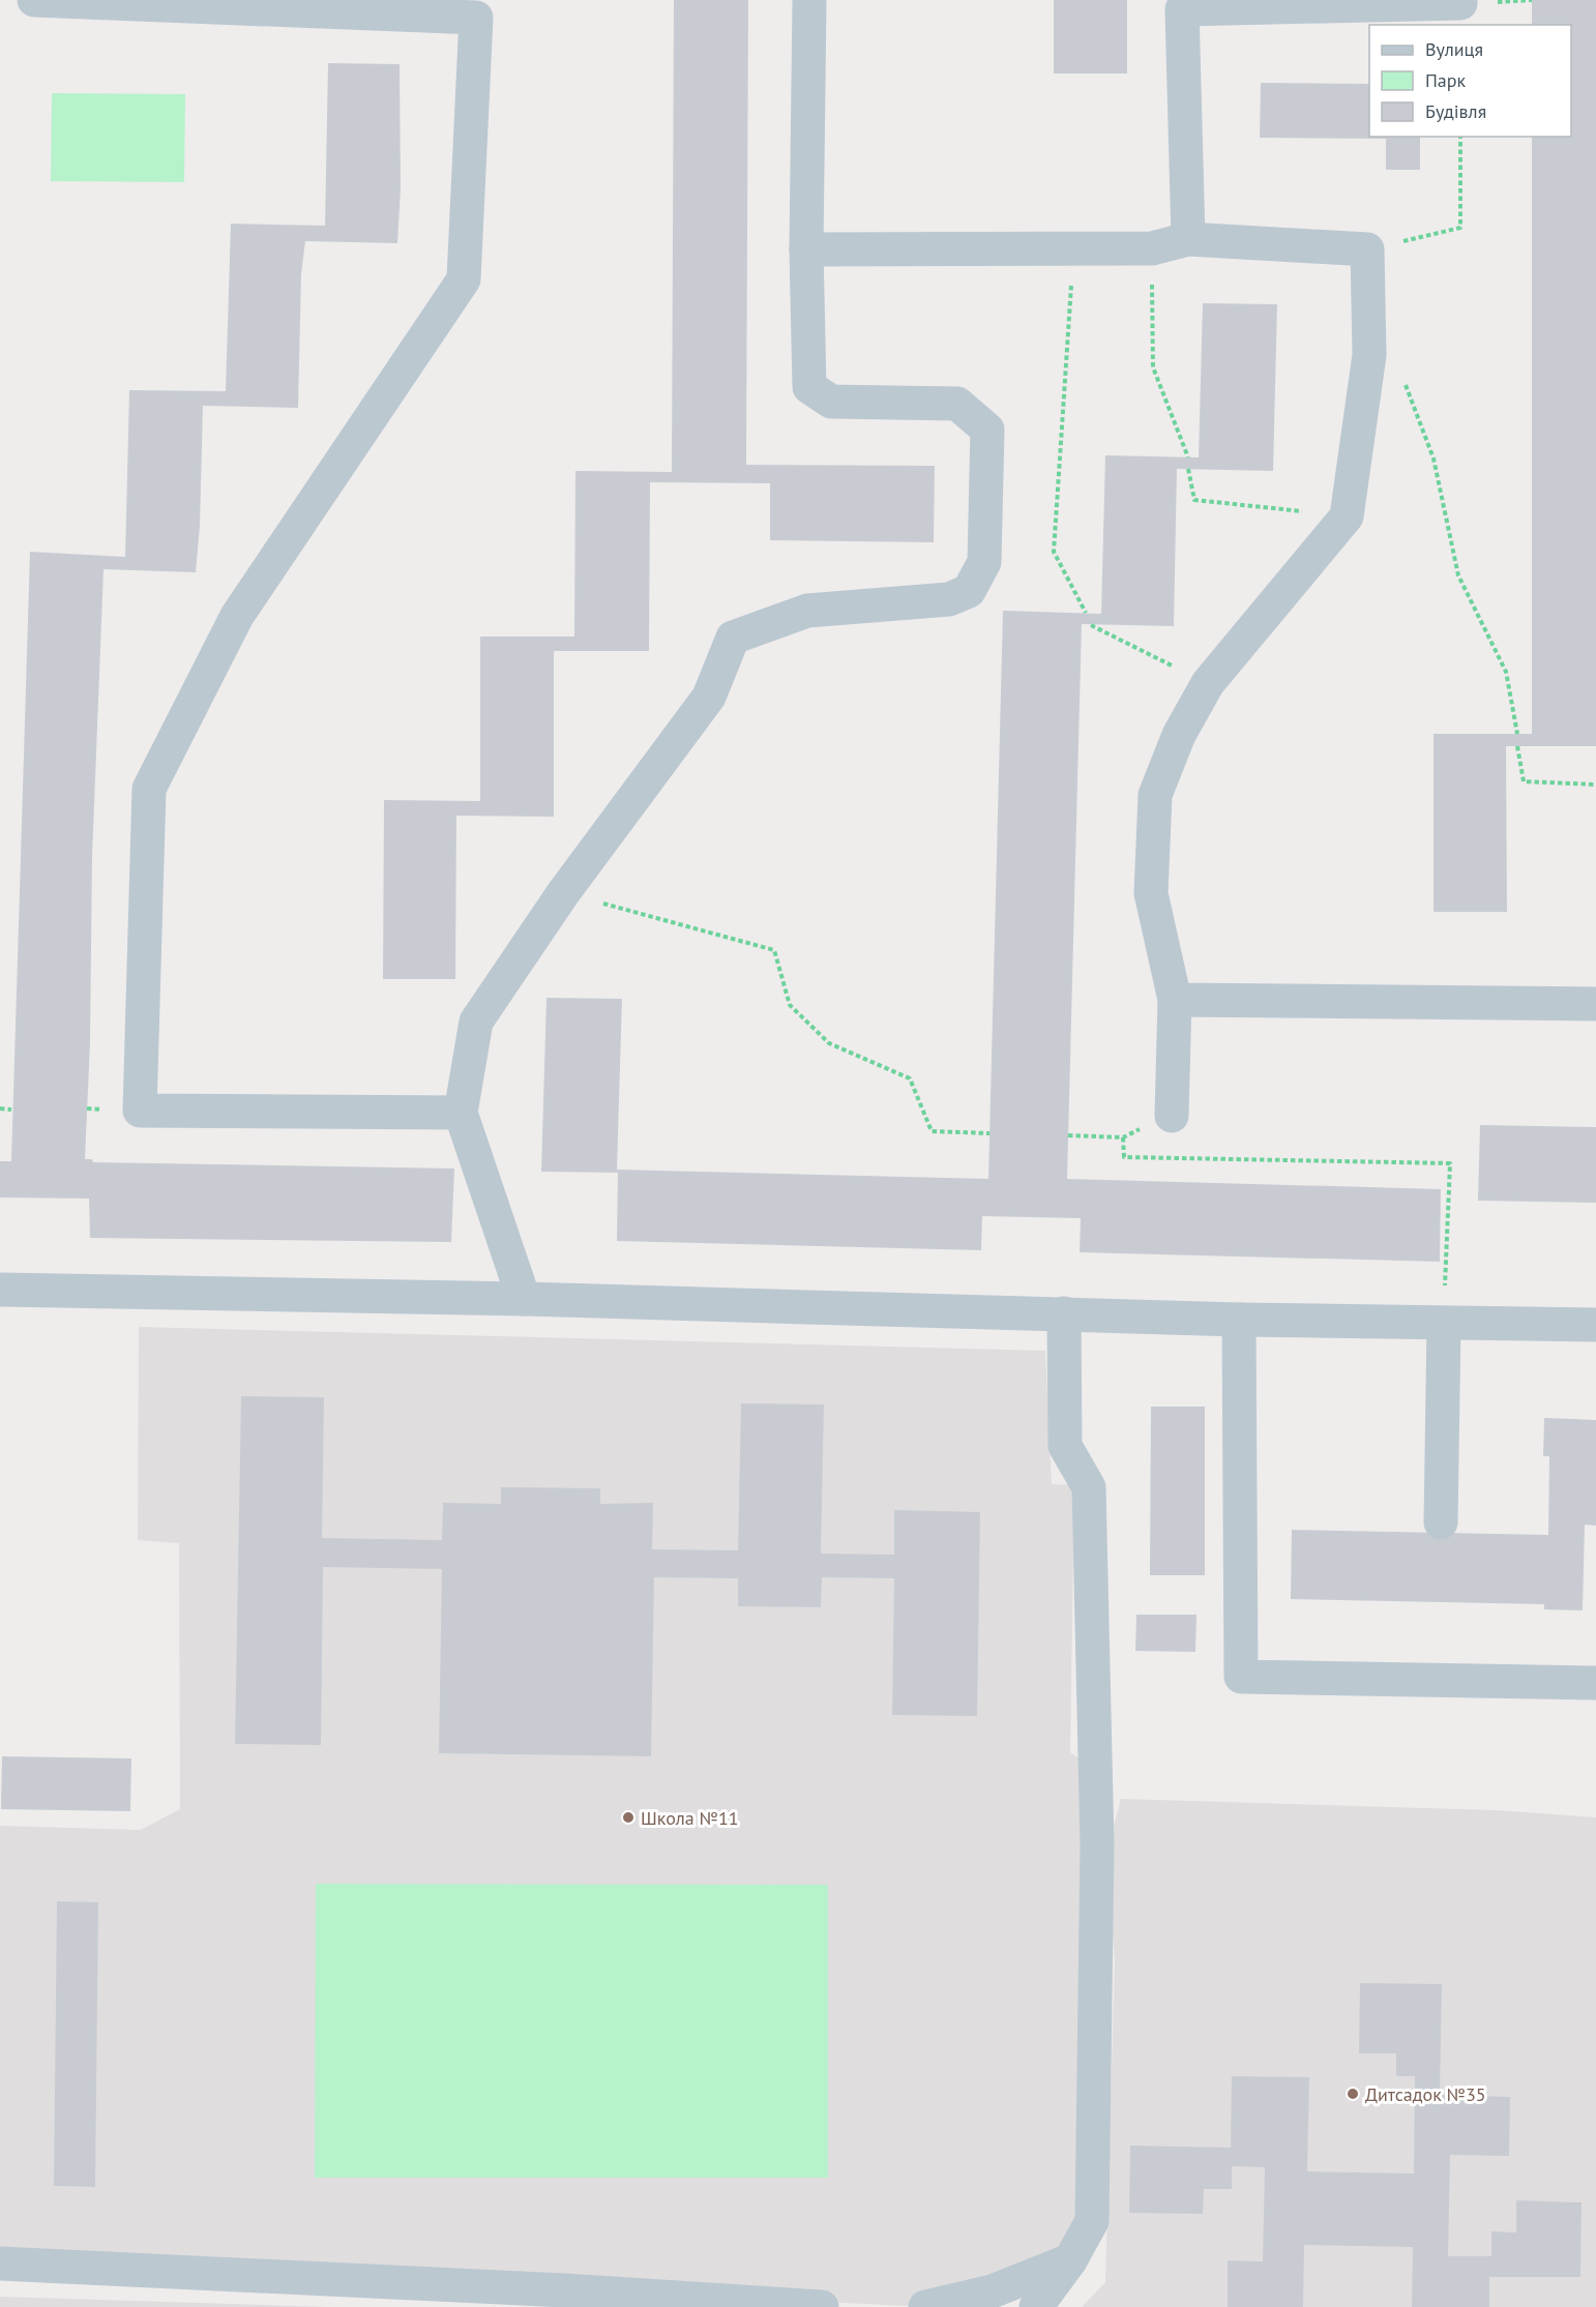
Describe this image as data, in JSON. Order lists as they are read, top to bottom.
{
  "places": ["Школа №11", "Дитсадок №35"],
  "legend": ["Вулиця", "Парк", "Будівля"]
}
